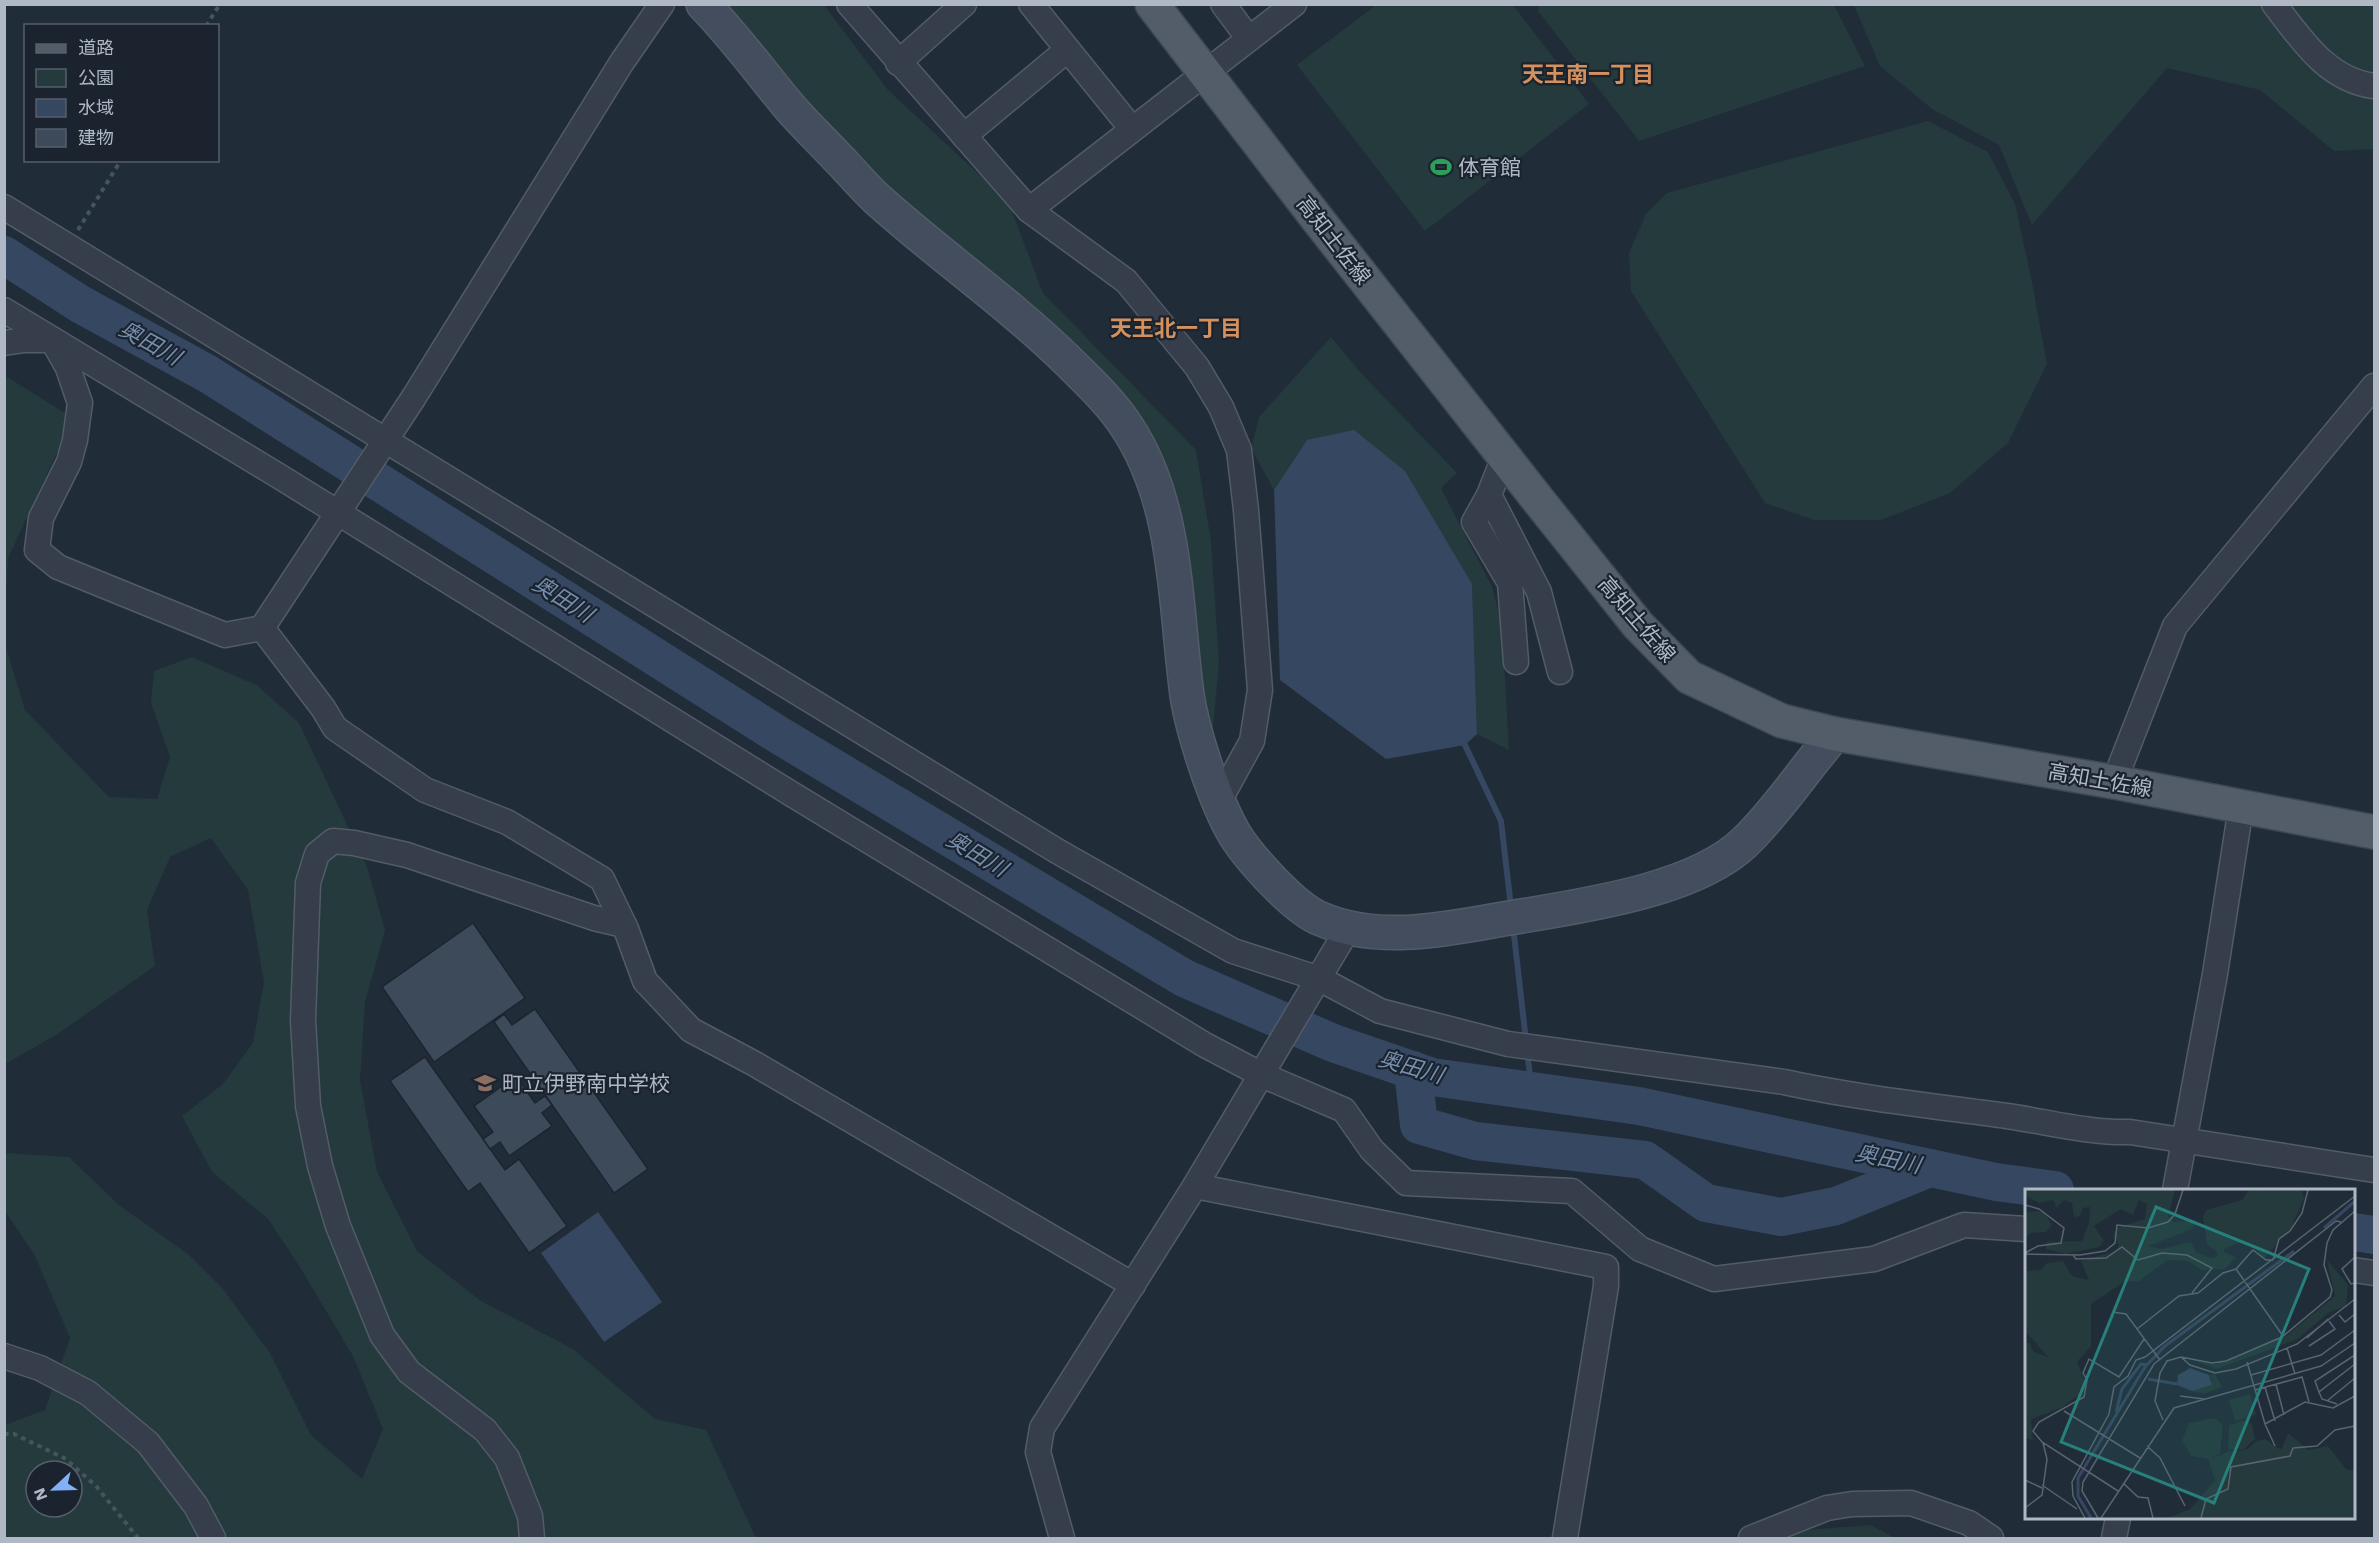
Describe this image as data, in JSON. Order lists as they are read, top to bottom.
{
  "streets": {
    "main road": ["高知土佐線"]
  },
  "districts": ["天王南一丁目", "天王北一丁目"],
  "water": ["奥田川"],
  "places": {
    "sports": ["体育館"],
    "school or university": ["町立伊野南中学校"]
  },
  "legend": [
    "道路",
    "公園",
    "水域",
    "建物"
  ],
  "north": "left"
}
